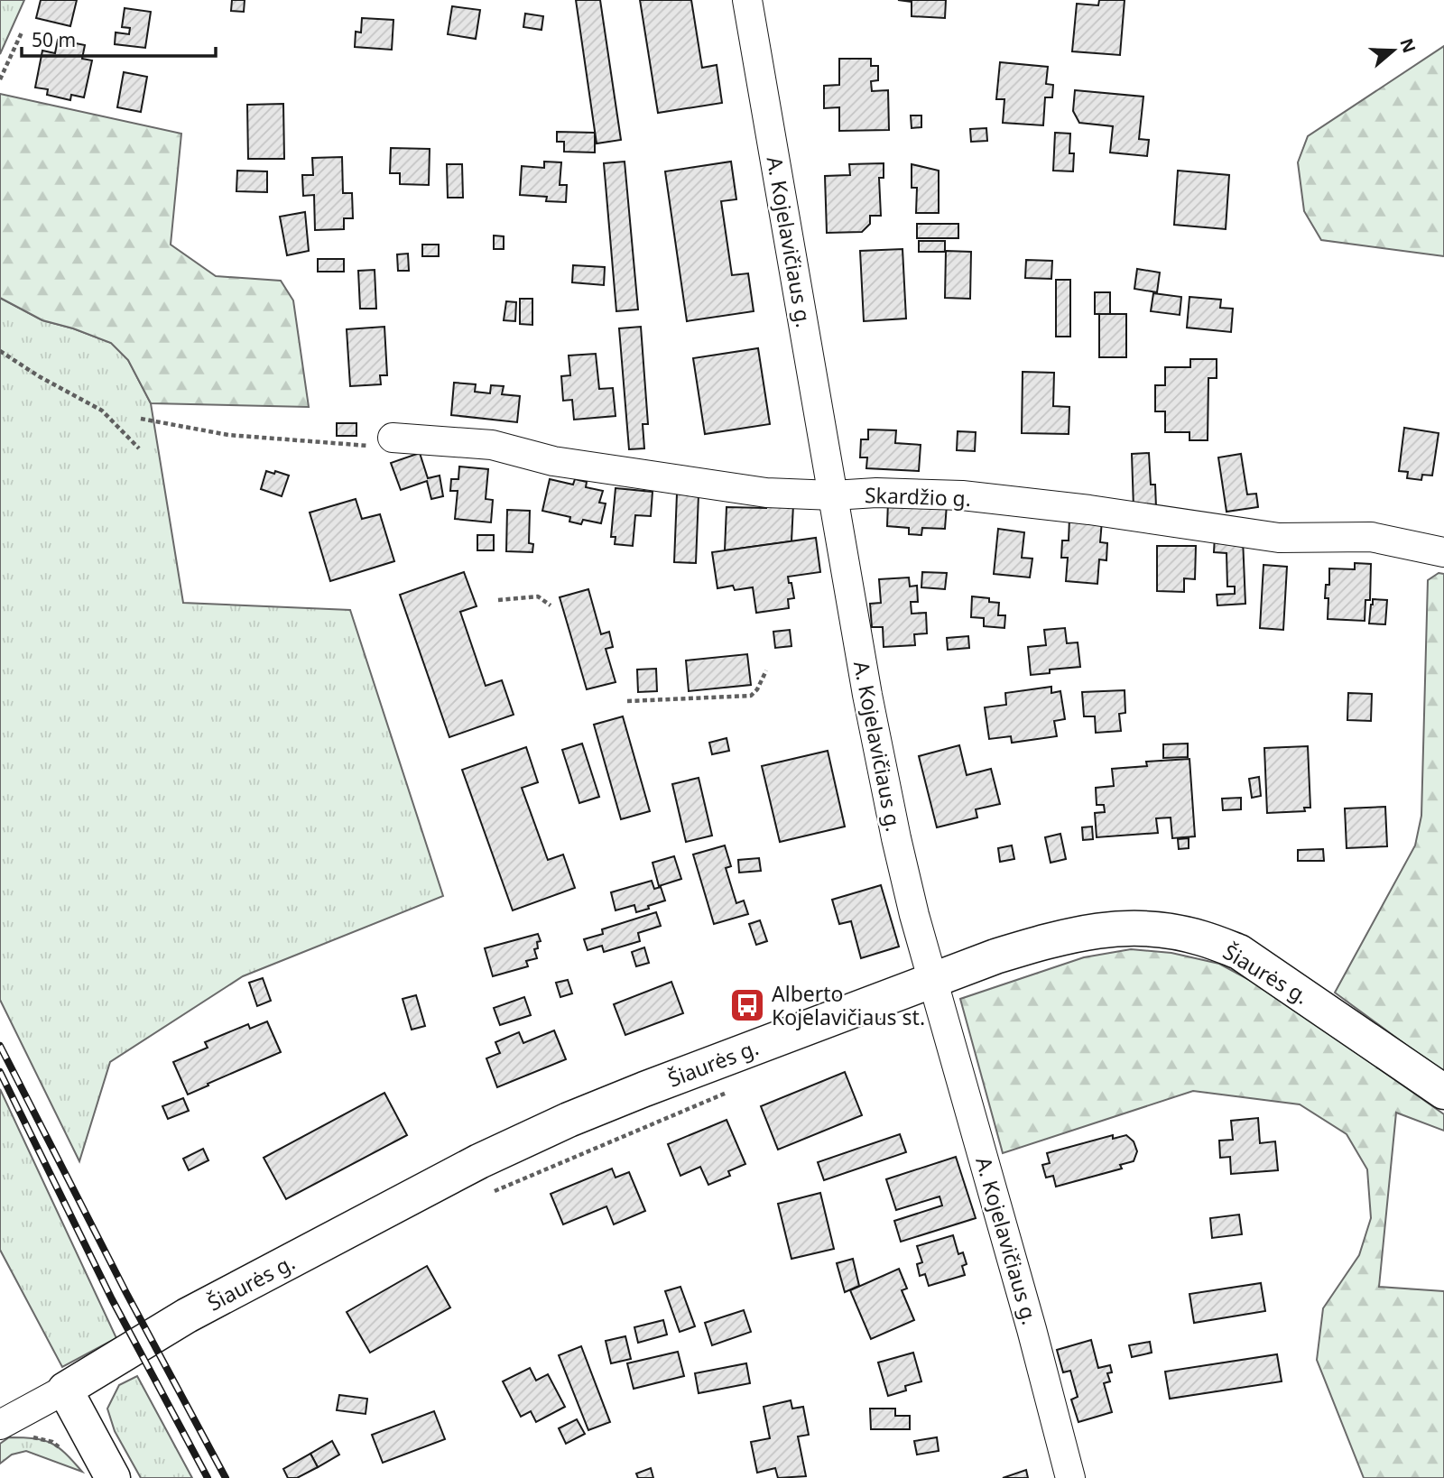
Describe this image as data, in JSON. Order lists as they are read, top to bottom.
{
  "streets": {
    "main road": ["Šiaurės g."],
    "street": ["A. Kojelavičiaus g.", "Skardžio g."]
  },
  "crossings": [
    ["A. Kojelavičiaus g.", "Skardžio g."],
    ["A. Kojelavičiaus g.", "Šiaurės g."]
  ],
  "places": {
    "bus stop": ["Alberto Kojelavičiaus st."]
  },
  "scale_bar": "50 m",
  "north": "right"
}
